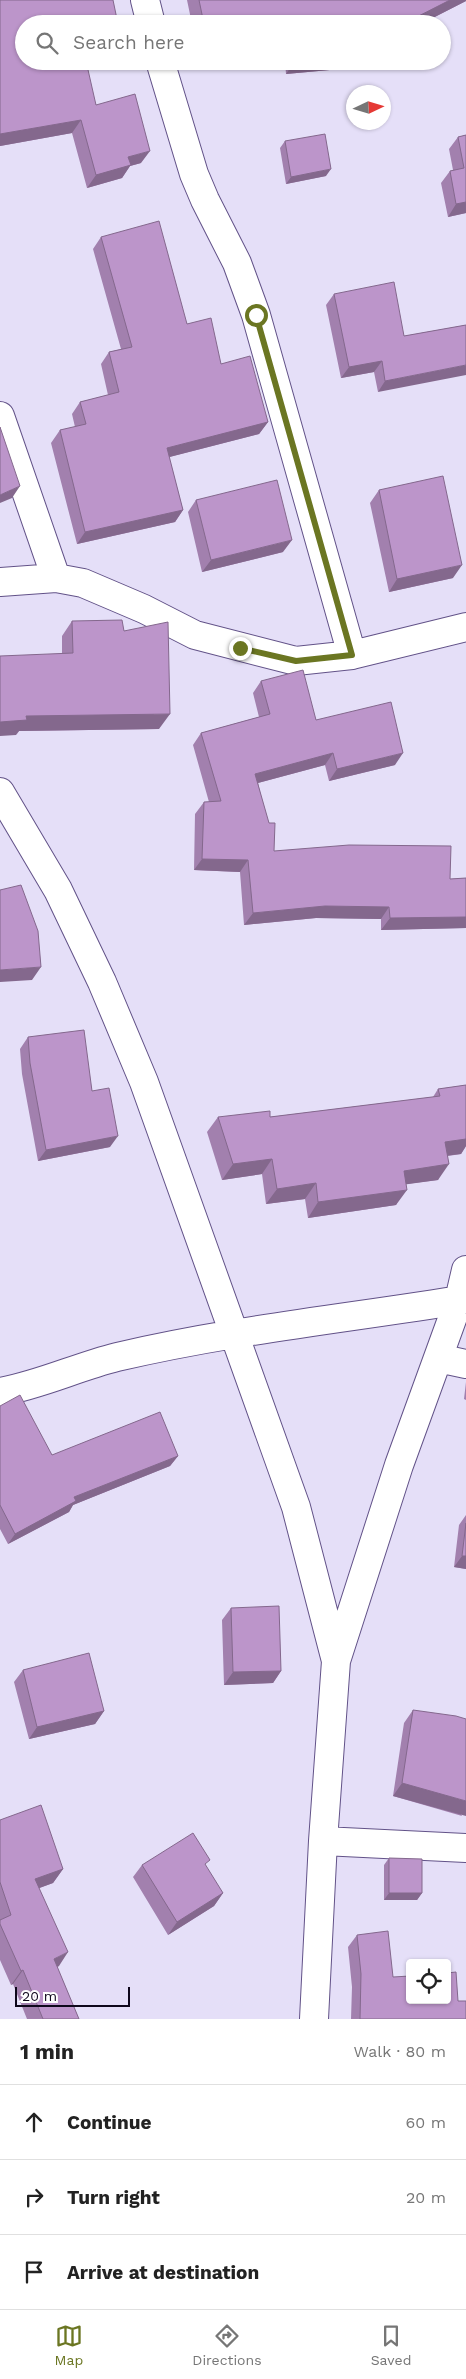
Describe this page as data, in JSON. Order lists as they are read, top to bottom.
{
  "scale_bar": "20 m",
  "north": "right",
  "page": {
    "search": "Search here",
    "scale": "20 m",
    "heading": ["1 min", "Walk · 80 m"],
    "list": [
      ["Continue", "60 m"],
      ["Turn right", "20 m"],
      "Arrive at destination"
    ],
    "nav": ["Map", "Directions", "Saved"]
  }
}
